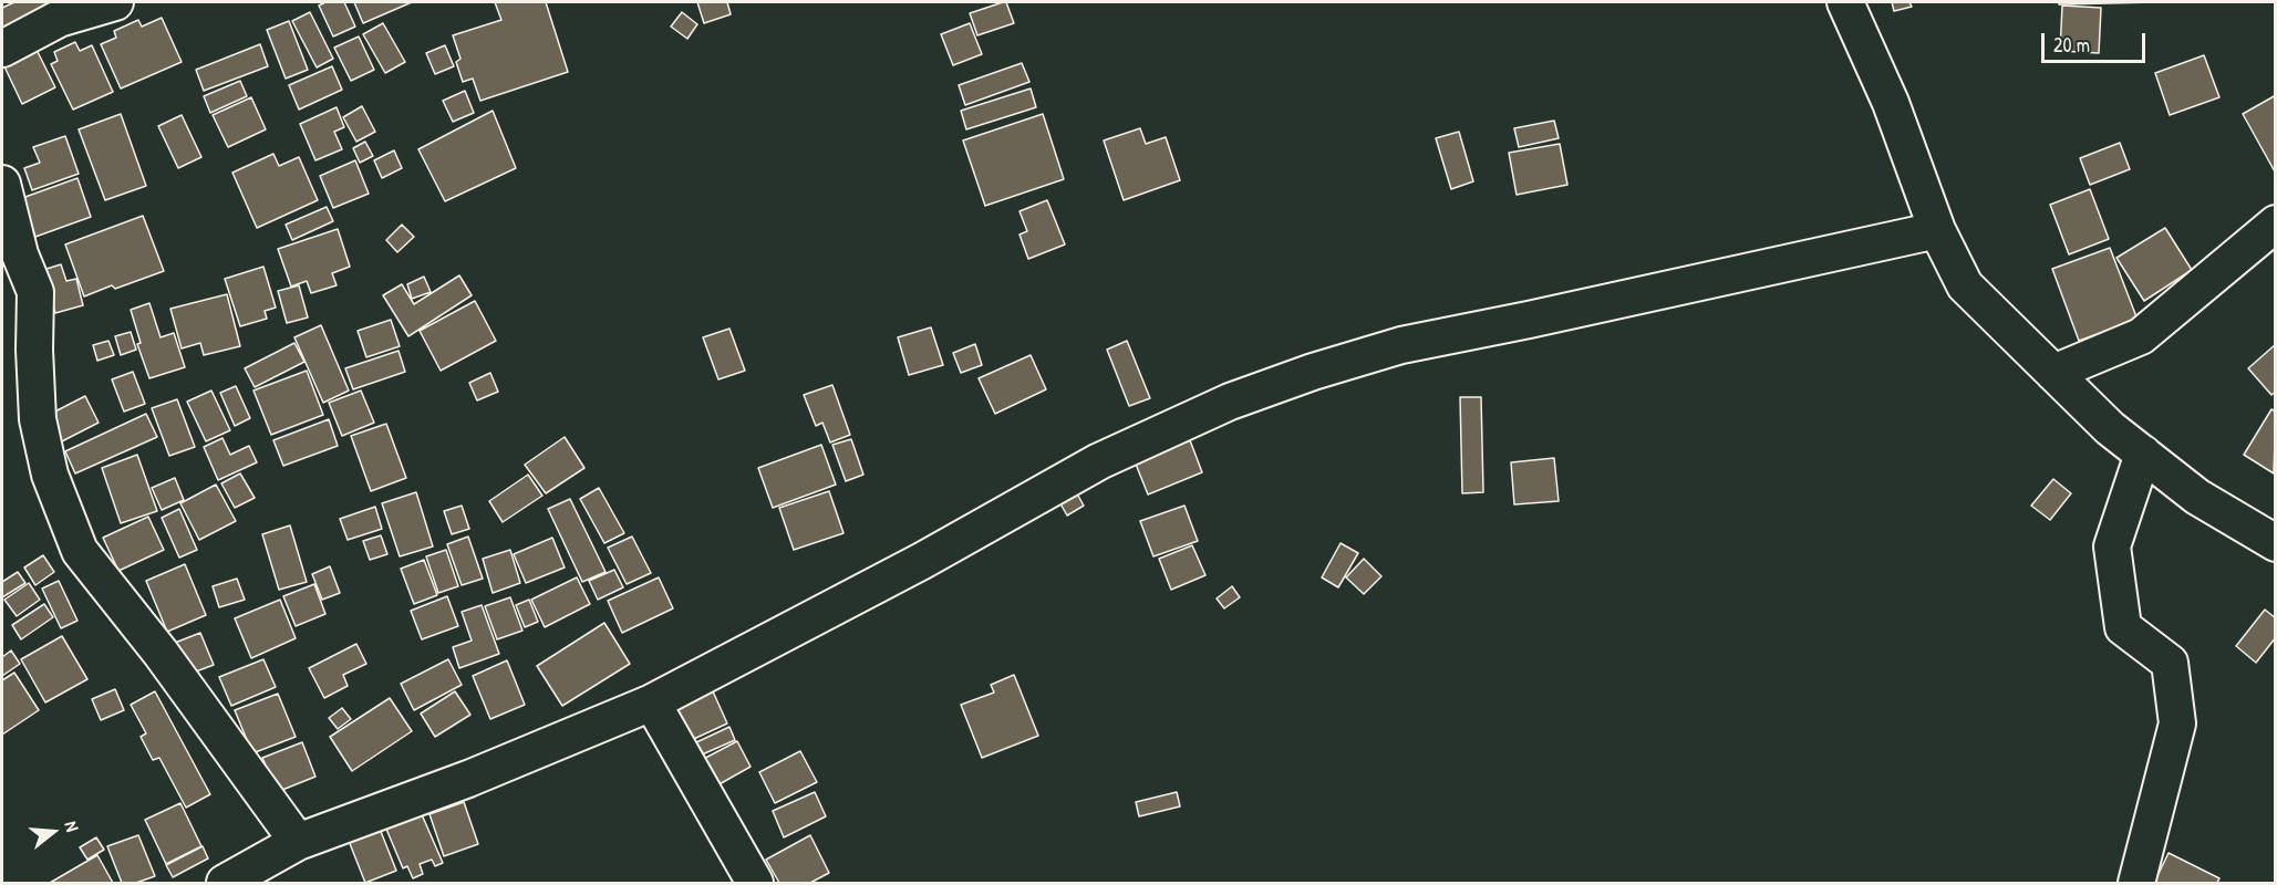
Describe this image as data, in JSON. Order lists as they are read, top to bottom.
{
  "scale_bar": "20 m",
  "north": "right"
}
